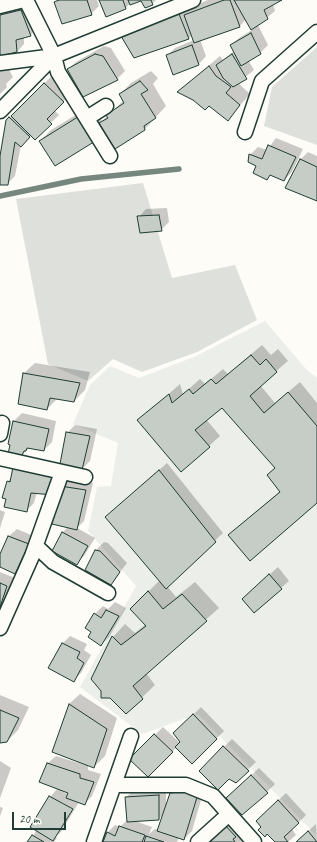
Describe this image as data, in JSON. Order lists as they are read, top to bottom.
{
  "scale_bar": "20 m"
}
